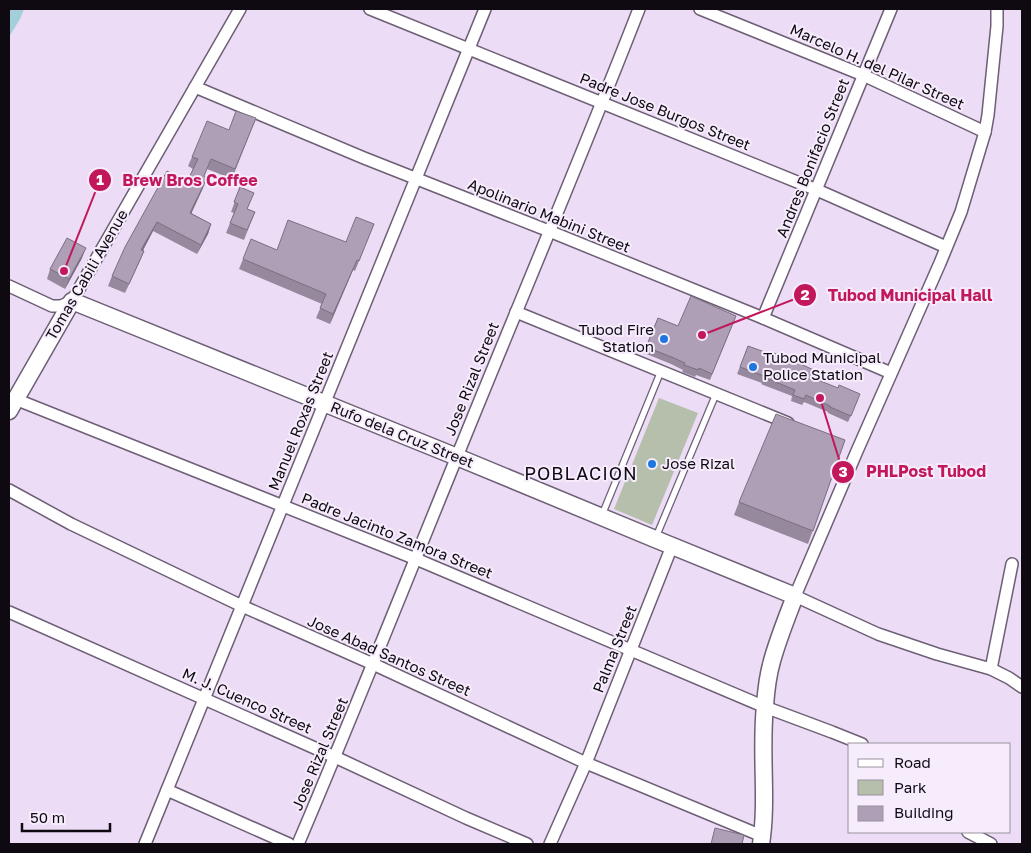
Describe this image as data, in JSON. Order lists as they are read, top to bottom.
{
  "streets": {
    "street": [
      "Marcelo H. del Pilar Street",
      "Padre Jose Burgos Street",
      "Andres Bonifacio Street",
      "Apolinario Mabini Street",
      "Tomas Cabili Avenue",
      "Jose Rizal Street",
      "Manuel Roxas Street",
      "Rufo dela Cruz Street",
      "Padre Jacinto Zamora Street",
      "Palma Street",
      "Jose Abad Santos Street",
      "M. J. Cuenco Street"
    ]
  },
  "crossings": [
    ["Marcelo H. del Pilar Street", "Andres Bonifacio Street"],
    ["Padre Jose Burgos Street", "Andres Bonifacio Street"],
    ["Padre Jose Burgos Street", "Jose Rizal Street"],
    ["Padre Jose Burgos Street", "Manuel Roxas Street"],
    ["Andres Bonifacio Street", "Apolinario Mabini Street"],
    ["Apolinario Mabini Street", "Tomas Cabili Avenue"],
    ["Apolinario Mabini Street", "Jose Rizal Street"],
    ["Apolinario Mabini Street", "Manuel Roxas Street"],
    ["Tomas Cabili Avenue", "Rufo dela Cruz Street"],
    ["Tomas Cabili Avenue", "Padre Jacinto Zamora Street"],
    ["Jose Rizal Street", "Rufo dela Cruz Street"],
    ["Jose Rizal Street", "Padre Jacinto Zamora Street"],
    ["Jose Rizal Street", "Jose Abad Santos Street"],
    ["Jose Rizal Street", "M. J. Cuenco Street"],
    ["Manuel Roxas Street", "Rufo dela Cruz Street"],
    ["Manuel Roxas Street", "Padre Jacinto Zamora Street"],
    ["Manuel Roxas Street", "Jose Abad Santos Street"],
    ["Manuel Roxas Street", "M. J. Cuenco Street"],
    ["Rufo dela Cruz Street", "Palma Street"],
    ["Padre Jacinto Zamora Street", "Palma Street"],
    ["Palma Street", "Jose Abad Santos Street"]
  ],
  "districts": ["POBLACION"],
  "places": [
    "Brew Bros Coffee",
    "Tubod Municipal Hall",
    "Tubod Fire Station",
    "Tubod Municipal Police Station",
    "PHLPost Tubod",
    "Jose Rizal"
  ],
  "legend": ["Road", "Park", "Building"],
  "scale_bar": "50 m"
}
